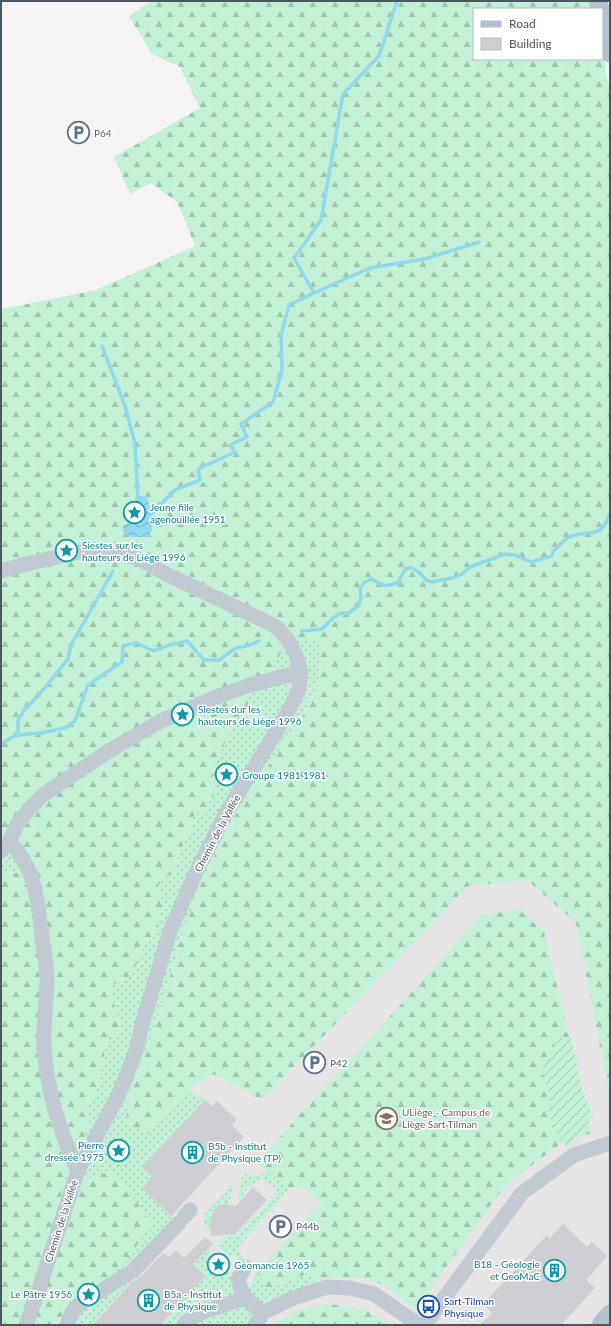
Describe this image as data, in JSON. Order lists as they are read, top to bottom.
{
  "streets": {
    "street": ["Chemin de la Vallée"]
  },
  "places": {
    "parking": ["P64", "P42", "P44b"],
    "place": [
      "Jeune fille agenouillée 1951",
      "Siestes sur les hauteurs de Liège 1996",
      "Siestes dur les hauteurs de Liège 1996",
      "Groupe 1981 1981",
      "Pierre dressée 1975",
      "Géomancie 1965",
      "Le Pâtre 1956"
    ],
    "school or university": ["ULiège - Campus de Liège Sart Tilman"],
    "building": ["B5b - Institut de Physique (TP)", "B18 - Géologie et GeoMaC", "B5a - Institut de Physique"],
    "bus stop": ["Sart-Tilman Physique"]
  },
  "legend": ["Road", "Building"]
}
